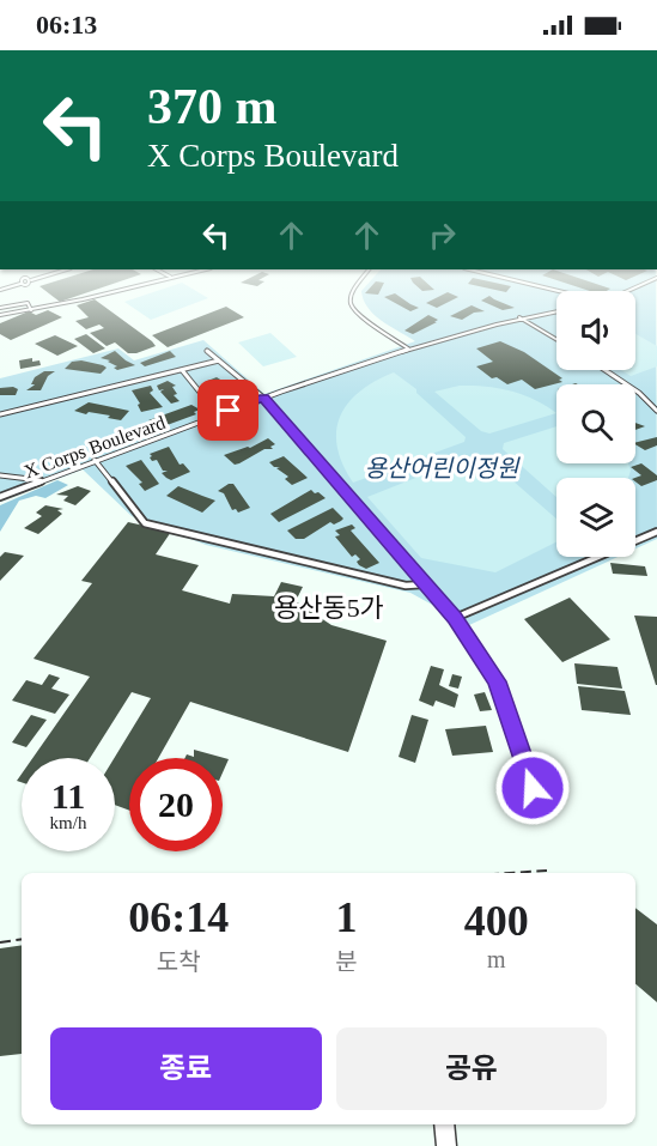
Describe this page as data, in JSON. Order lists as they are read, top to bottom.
{
  "streets": {
    "lane": ["X Corps Boulevard"]
  },
  "districts": ["용산동5가"],
  "parks": ["용산어린이정원"],
  "page": {
    "status": "06:13",
    "turn": ["370 m", "X Corps Boulevard"],
    "speed": "11 km/h",
    "limit": "20",
    "eta": [
      "06:14",
      "도착",
      "1",
      "분",
      "400",
      "m"
    ],
    "buttons": ["종료", "공유"]
  }
}
